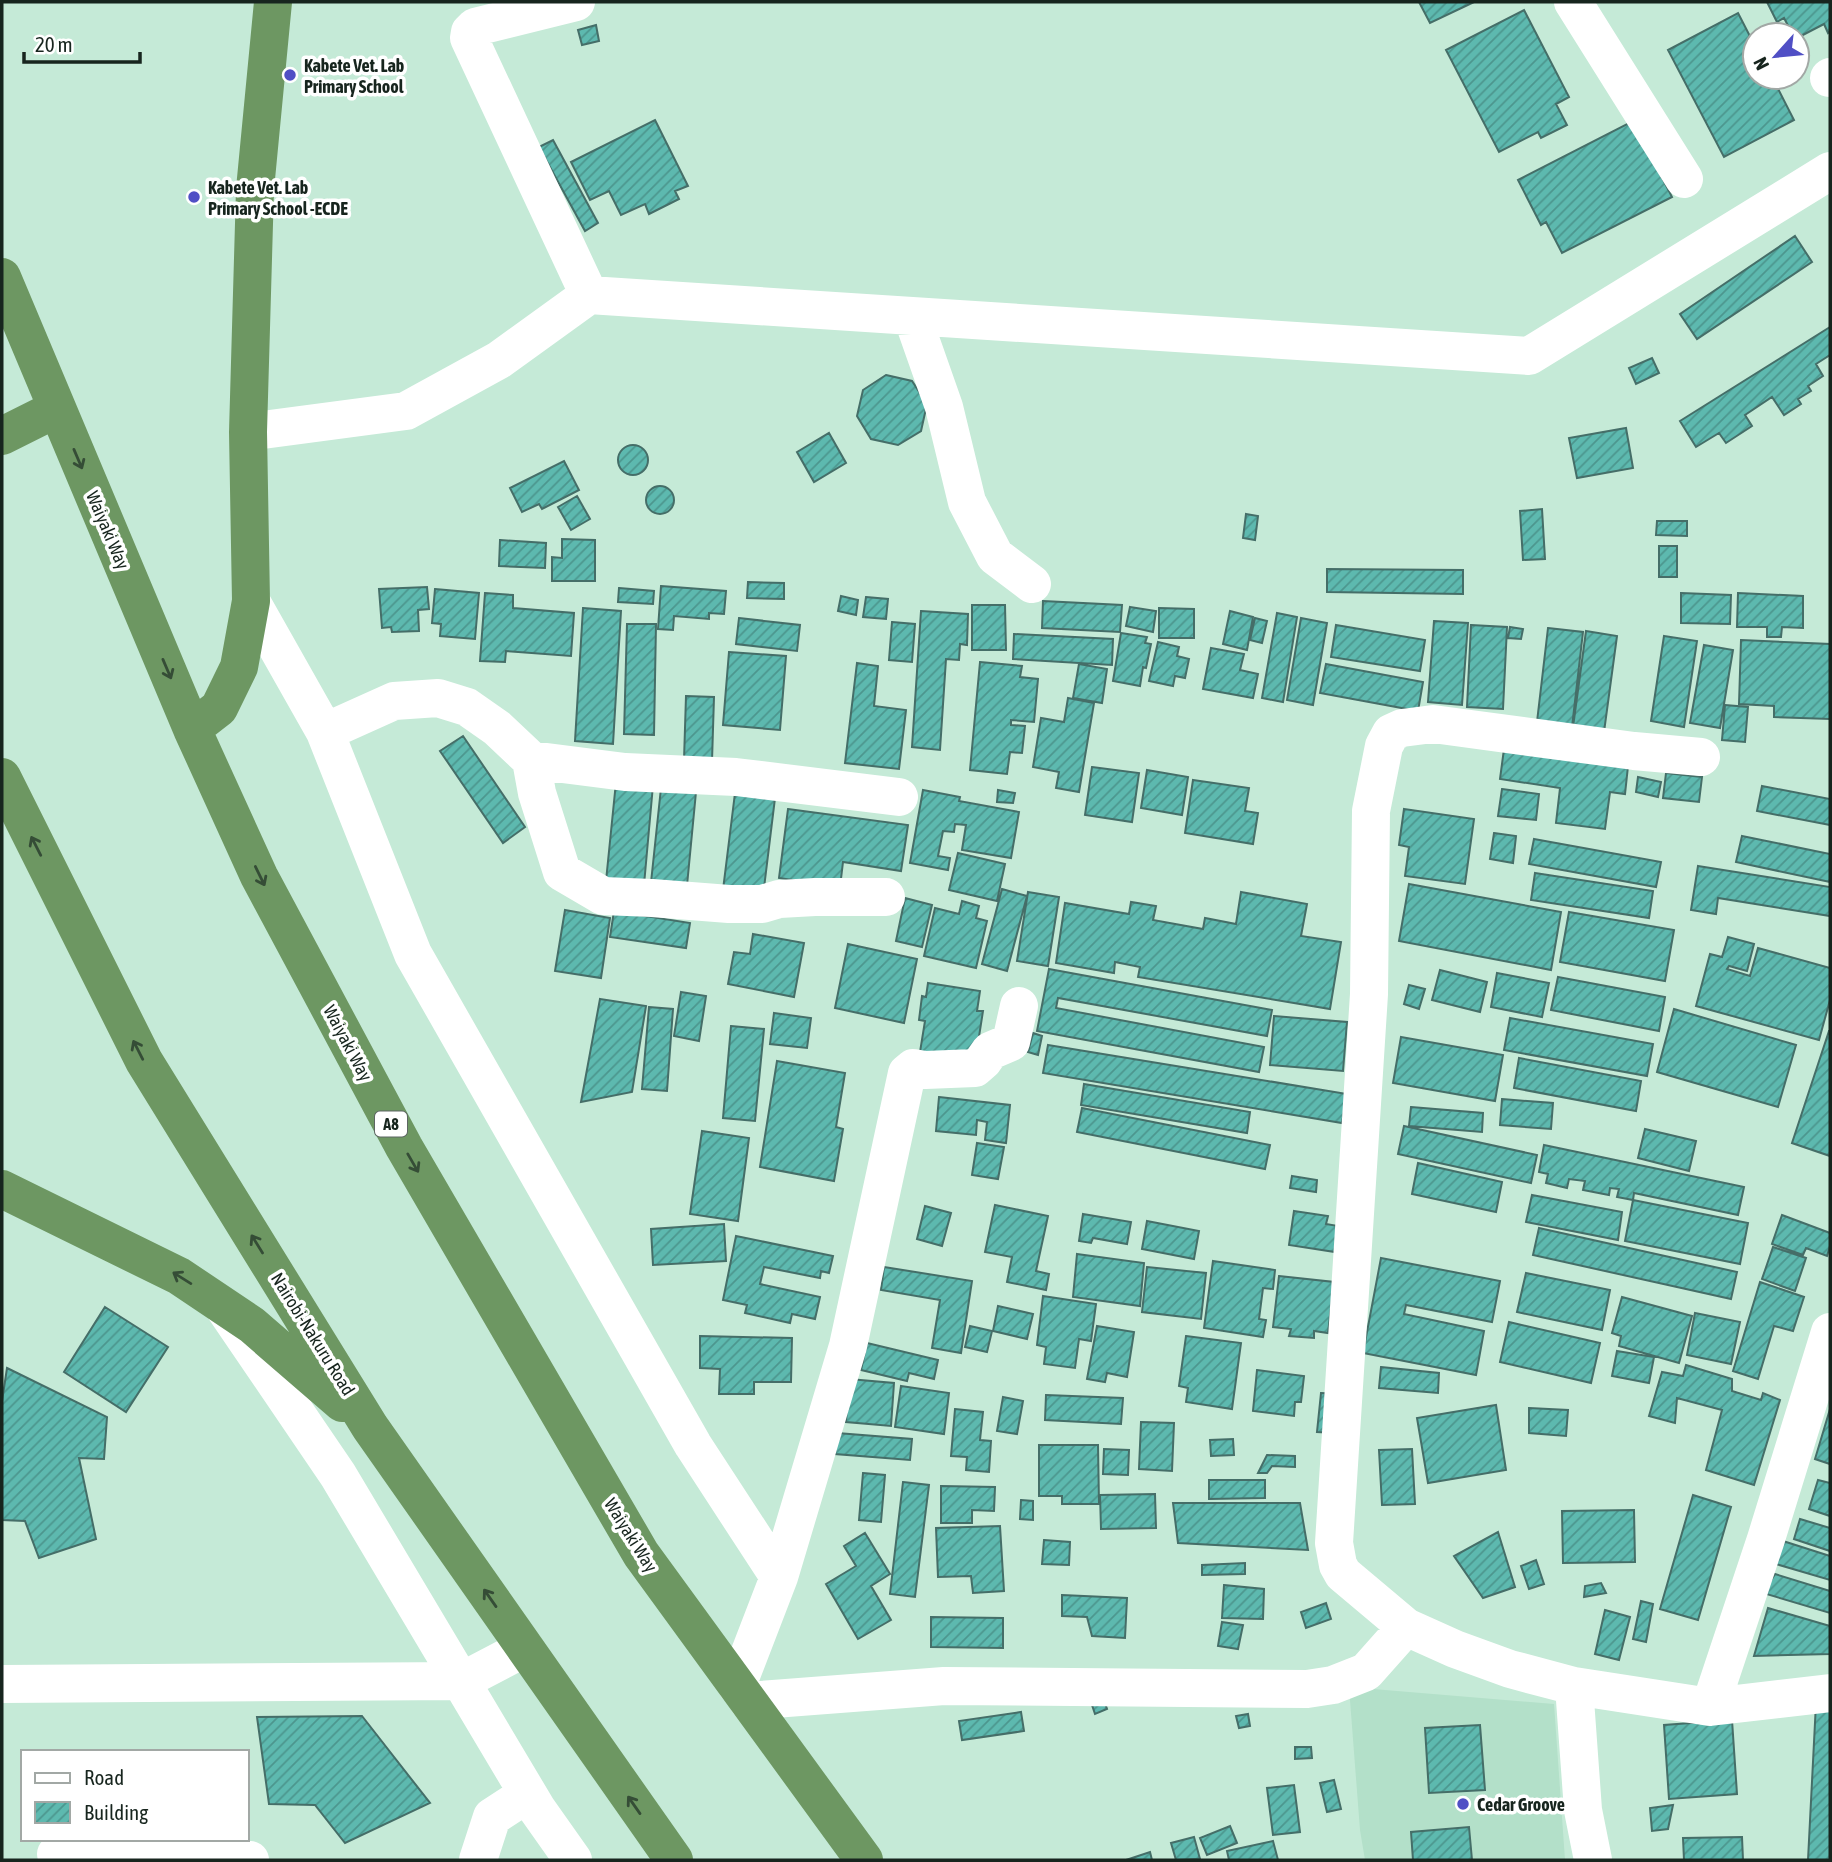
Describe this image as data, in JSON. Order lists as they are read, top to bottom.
{
  "streets": {
    "highway": ["Waiyaki Way", "A8", "Nairobi-Nakuru Road"]
  },
  "one_way": ["Waiyaki Way", "Nairobi-Nakuru Road"],
  "places": ["Kabete Vet. Lab Primary School", "Kabete Vet. Lab Primary School -ECDE", "Cedar Groove"],
  "legend": ["Road", "Building"],
  "scale_bar": "20 m",
  "north": "bottom left"
}
